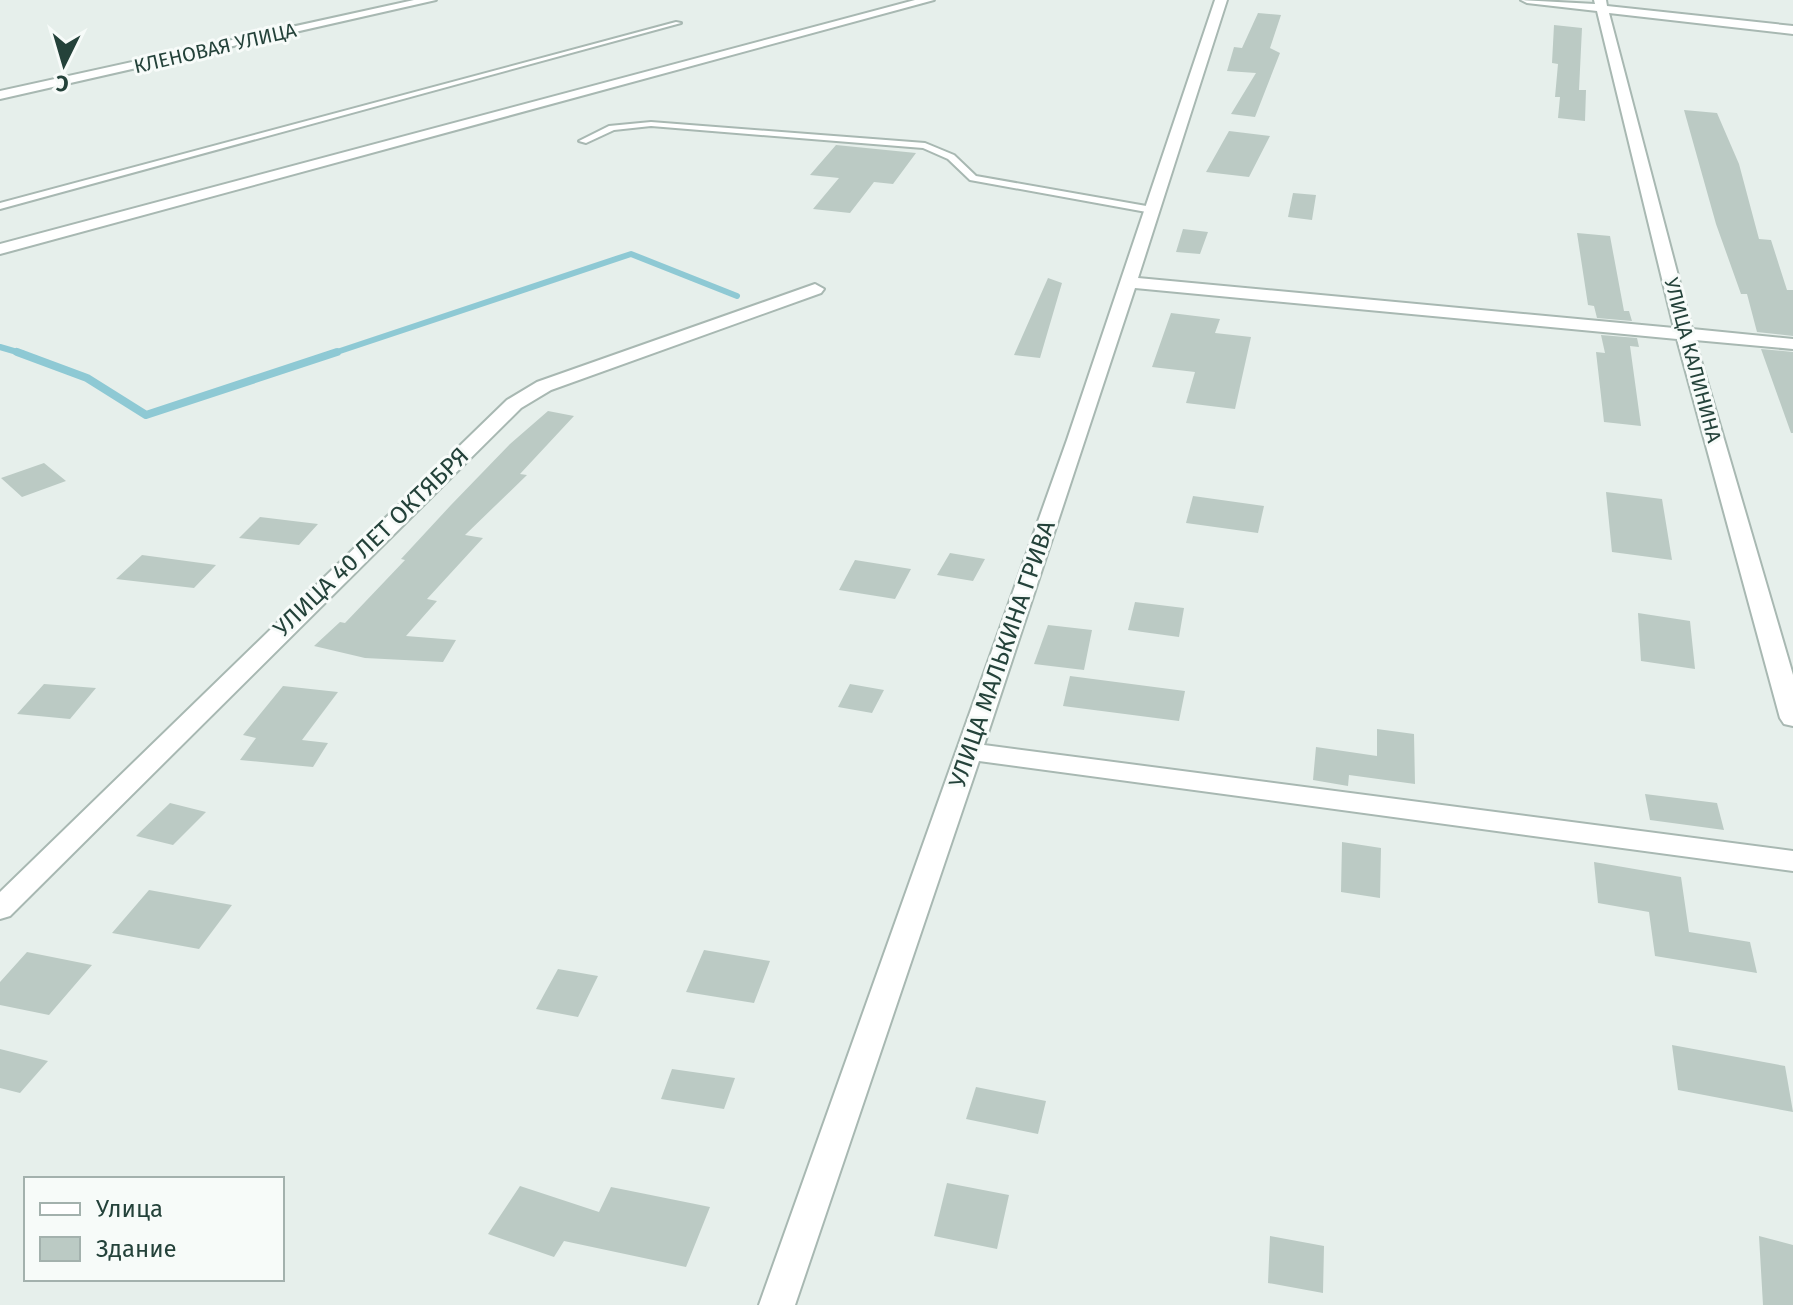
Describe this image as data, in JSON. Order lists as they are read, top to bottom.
{
  "streets": {
    "street": [
      "КЛЕНОВАЯ УЛИЦА",
      "УЛИЦА КАЛИНИНА",
      "УЛИЦА 40 ЛЕТ ОКТЯБРЯ",
      "УЛИЦА МАЛЬКИНА ГРИВА"
    ]
  },
  "legend": ["Улица", "Здание"],
  "north": "bottom"
}
